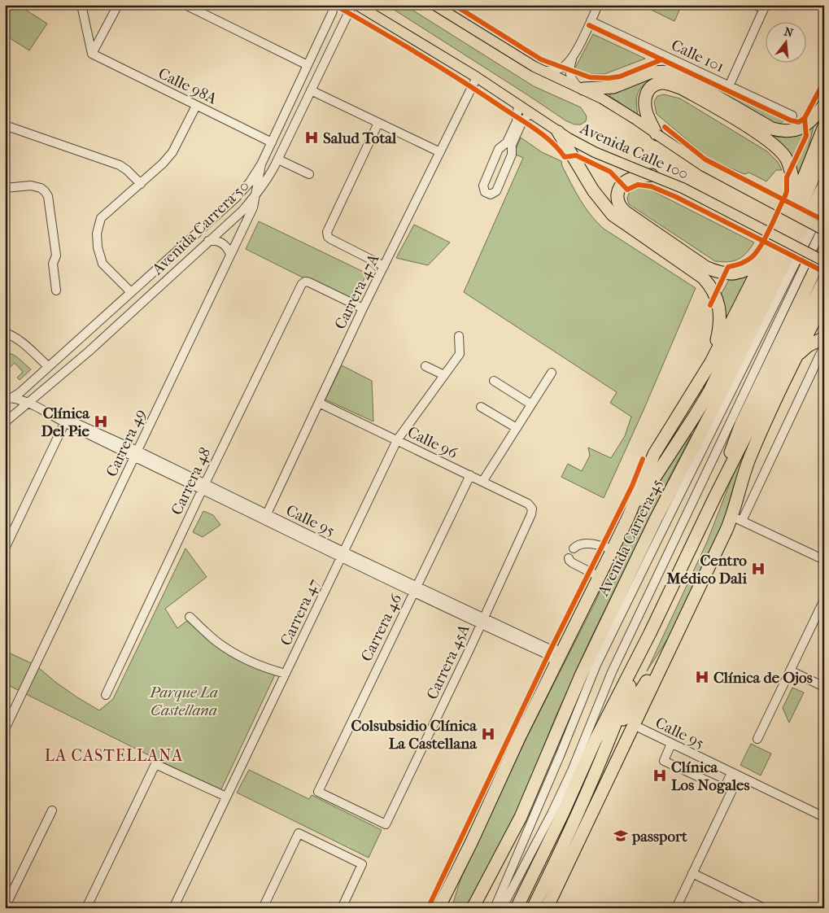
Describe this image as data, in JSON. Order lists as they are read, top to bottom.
{
  "streets": {
    "highway": ["Avenida Carrera 45"],
    "main road": ["Avenida Calle 100"],
    "street": [
      "Calle 101",
      "Calle 98A",
      "Avenida Carrera 50",
      "Carrera 47A",
      "Calle 96",
      "Carrera 49",
      "Carrera 48",
      "Calle 95",
      "Carrera 47",
      "Carrera 46",
      "Carrera 45A"
    ]
  },
  "crossings": [
    ["Calle 98A", "Avenida Carrera 50"],
    ["Avenida Calle 100", "Carrera 47A"],
    ["Avenida Carrera 50", "Carrera 49"],
    ["Avenida Carrera 50", "Calle 95"],
    ["Carrera 47A", "Calle 96"],
    ["Carrera 47A", "Carrera 48"],
    ["Carrera 47A", "Calle 95"],
    ["Calle 96", "Carrera 47"],
    ["Calle 96", "Carrera 46"],
    ["Calle 96", "Carrera 45A"],
    ["Carrera 49", "Calle 95"],
    ["Carrera 48", "Calle 95"],
    ["Calle 95", "Avenida Carrera 45"],
    ["Calle 95", "Carrera 47"],
    ["Calle 95", "Carrera 46"],
    ["Calle 95", "Carrera 45A"],
    ["Carrera 46", "Carrera 45A"]
  ],
  "districts": ["LA CASTELLANA"],
  "parks": ["Parque La Castellana"],
  "places": {
    "hospital": [
      "Salud Total",
      "Clínica Del Pie",
      "Centro Médico Dali",
      "Clínica de Ojos",
      "Colsubsidio Clínica La Castellana",
      "Clínica Los Nogales"
    ],
    "school or university": ["passport"]
  },
  "north": "top"
}
